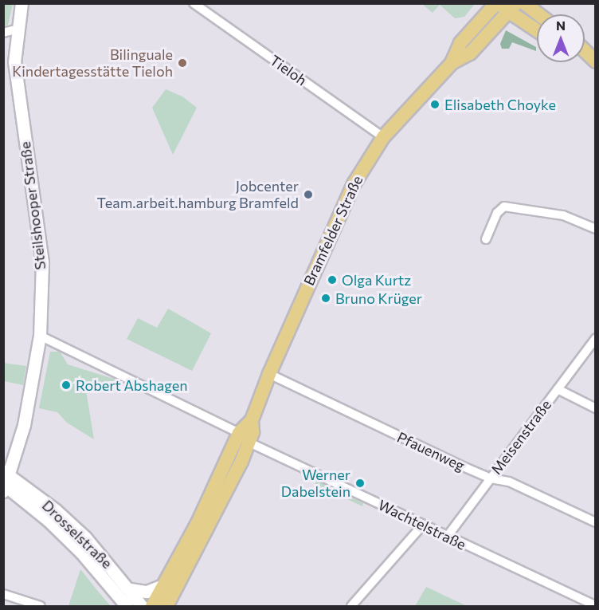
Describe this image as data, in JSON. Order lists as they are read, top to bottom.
{
  "streets": {
    "main road": ["Bramfelder Straße"],
    "street": [
      "Tieloh",
      "Steilshooper Straße",
      "Meisenstraße",
      "Pfauenweg",
      "Wachtelstraße",
      "Drosselstraße"
    ]
  },
  "crossings": [
    ["Tieloh", "Bramfelder Straße"],
    ["Steilshooper Straße", "Drosselstraße"],
    ["Bramfelder Straße", "Pfauenweg"],
    ["Bramfelder Straße", "Wachtelstraße"],
    ["Meisenstraße", "Pfauenweg"],
    ["Meisenstraße", "Wachtelstraße"]
  ],
  "places": [
    "Bilinguale Kindertagesstätte Tieloh",
    "Elisabeth Choyke",
    "Jobcenter Team.arbeit.hamburg Bramfeld",
    "Olga Kurtz",
    "Bruno Krüger",
    "Robert Abshagen",
    "Werner Dabelstein"
  ],
  "north": "top"
}
